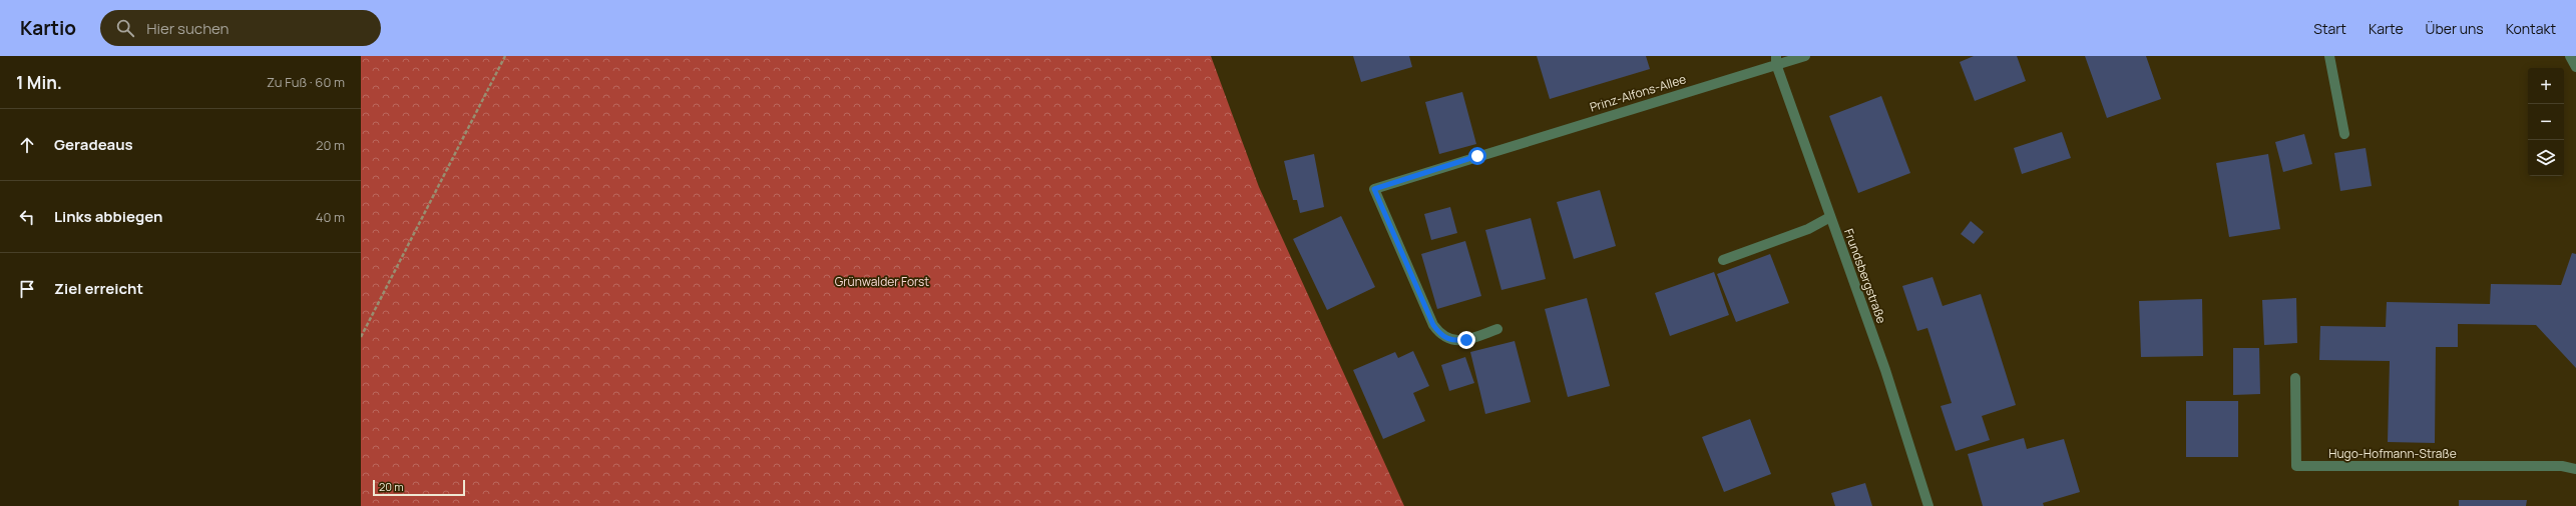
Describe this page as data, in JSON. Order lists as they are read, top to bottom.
{
  "streets": {
    "street": ["Prinz-Alfons-Allee", "Frundsbergstraße", "Hugo-Hofmann-Straße"]
  },
  "crossings": [
    ["Prinz-Alfons-Allee", "Frundsbergstraße"]
  ],
  "parks": ["Grünwalder Forst"],
  "scale_bar": "20 m",
  "page": {
    "header": "Kartio",
    "search": "Hier suchen",
    "nav": [
      "Start",
      "Karte",
      "Über uns",
      "Kontakt"
    ],
    "heading": ["1 Min.", "Zu Fuß · 60 m"],
    "map_buttons": ["+", "−"],
    "list": [
      ["Geradeaus", "20 m"],
      ["Links abbiegen", "40 m"],
      "Ziel erreicht"
    ],
    "scale": "20 m"
  }
}
